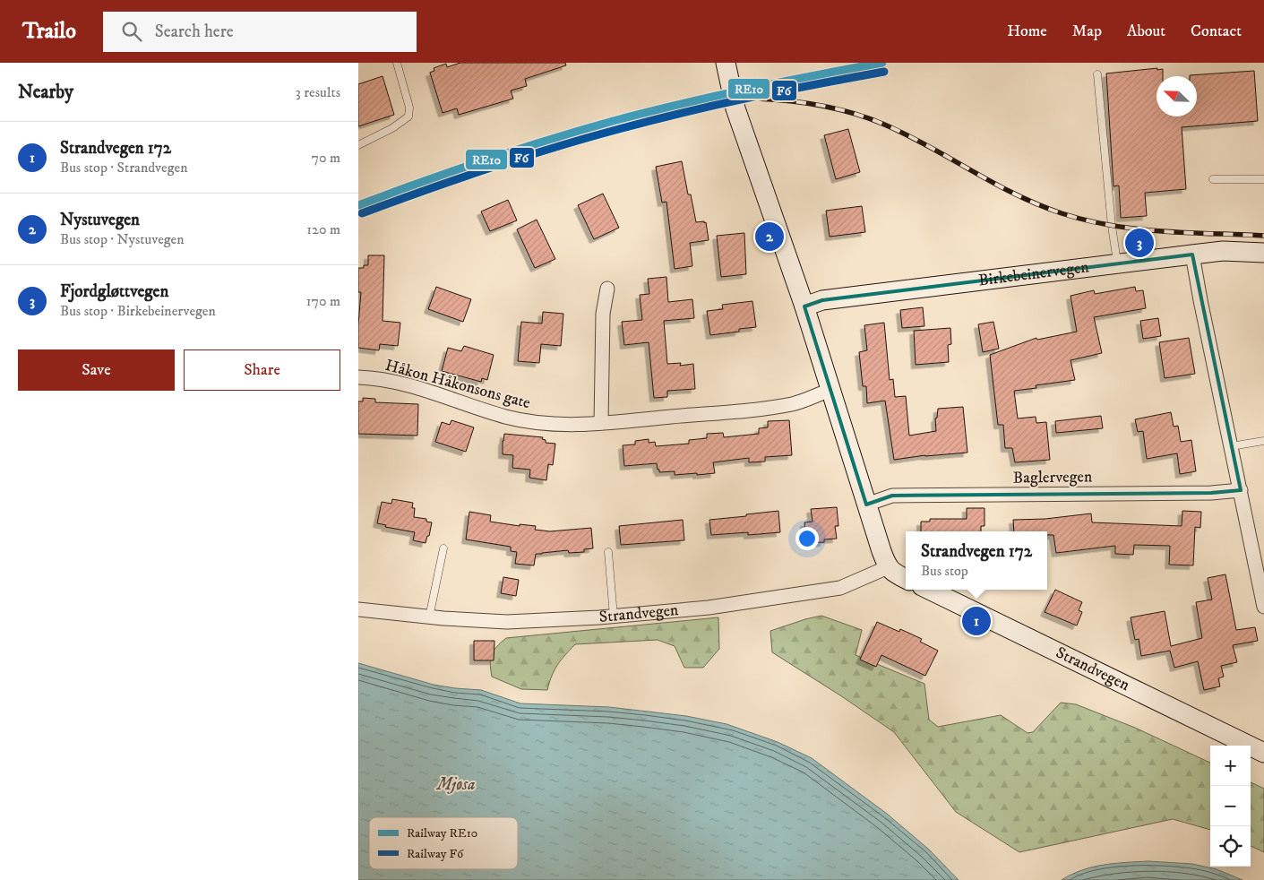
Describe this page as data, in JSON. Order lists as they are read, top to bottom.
{
  "streets": {
    "main road": ["Birkebeinervegen", "Strandvegen"],
    "street": ["Håkon Håkonsons gate", "Baglervegen"]
  },
  "water": ["Mjøsa"],
  "lines": ["rail line RE10", "rail line F6"],
  "legend": ["Railway RE10", "Railway F6"],
  "north": "top left",
  "page": {
    "header": "Trailo",
    "search": "Search here",
    "nav": [
      "Home",
      "Map",
      "About",
      "Contact"
    ],
    "heading": ["Nearby", "3 results"],
    "list": [
      {
        "mark": "1",
        "name": "Strandvegen 172",
        "note": "Bus stop · Strandvegen",
        "value": "70 m"
      },
      {
        "mark": "2",
        "name": "Nystuvegen",
        "note": "Bus stop · Nystuvegen",
        "value": "120 m"
      },
      {
        "mark": "3",
        "name": "Fjordgløttvegen",
        "note": "Bus stop · Birkebeinervegen",
        "value": "170 m"
      }
    ],
    "pins": ["2", "3", "1"],
    "buttons": ["Save", "Share"],
    "popup": ["Strandvegen 172", "Bus stop"],
    "map_buttons": ["+", "−"]
  }
}
